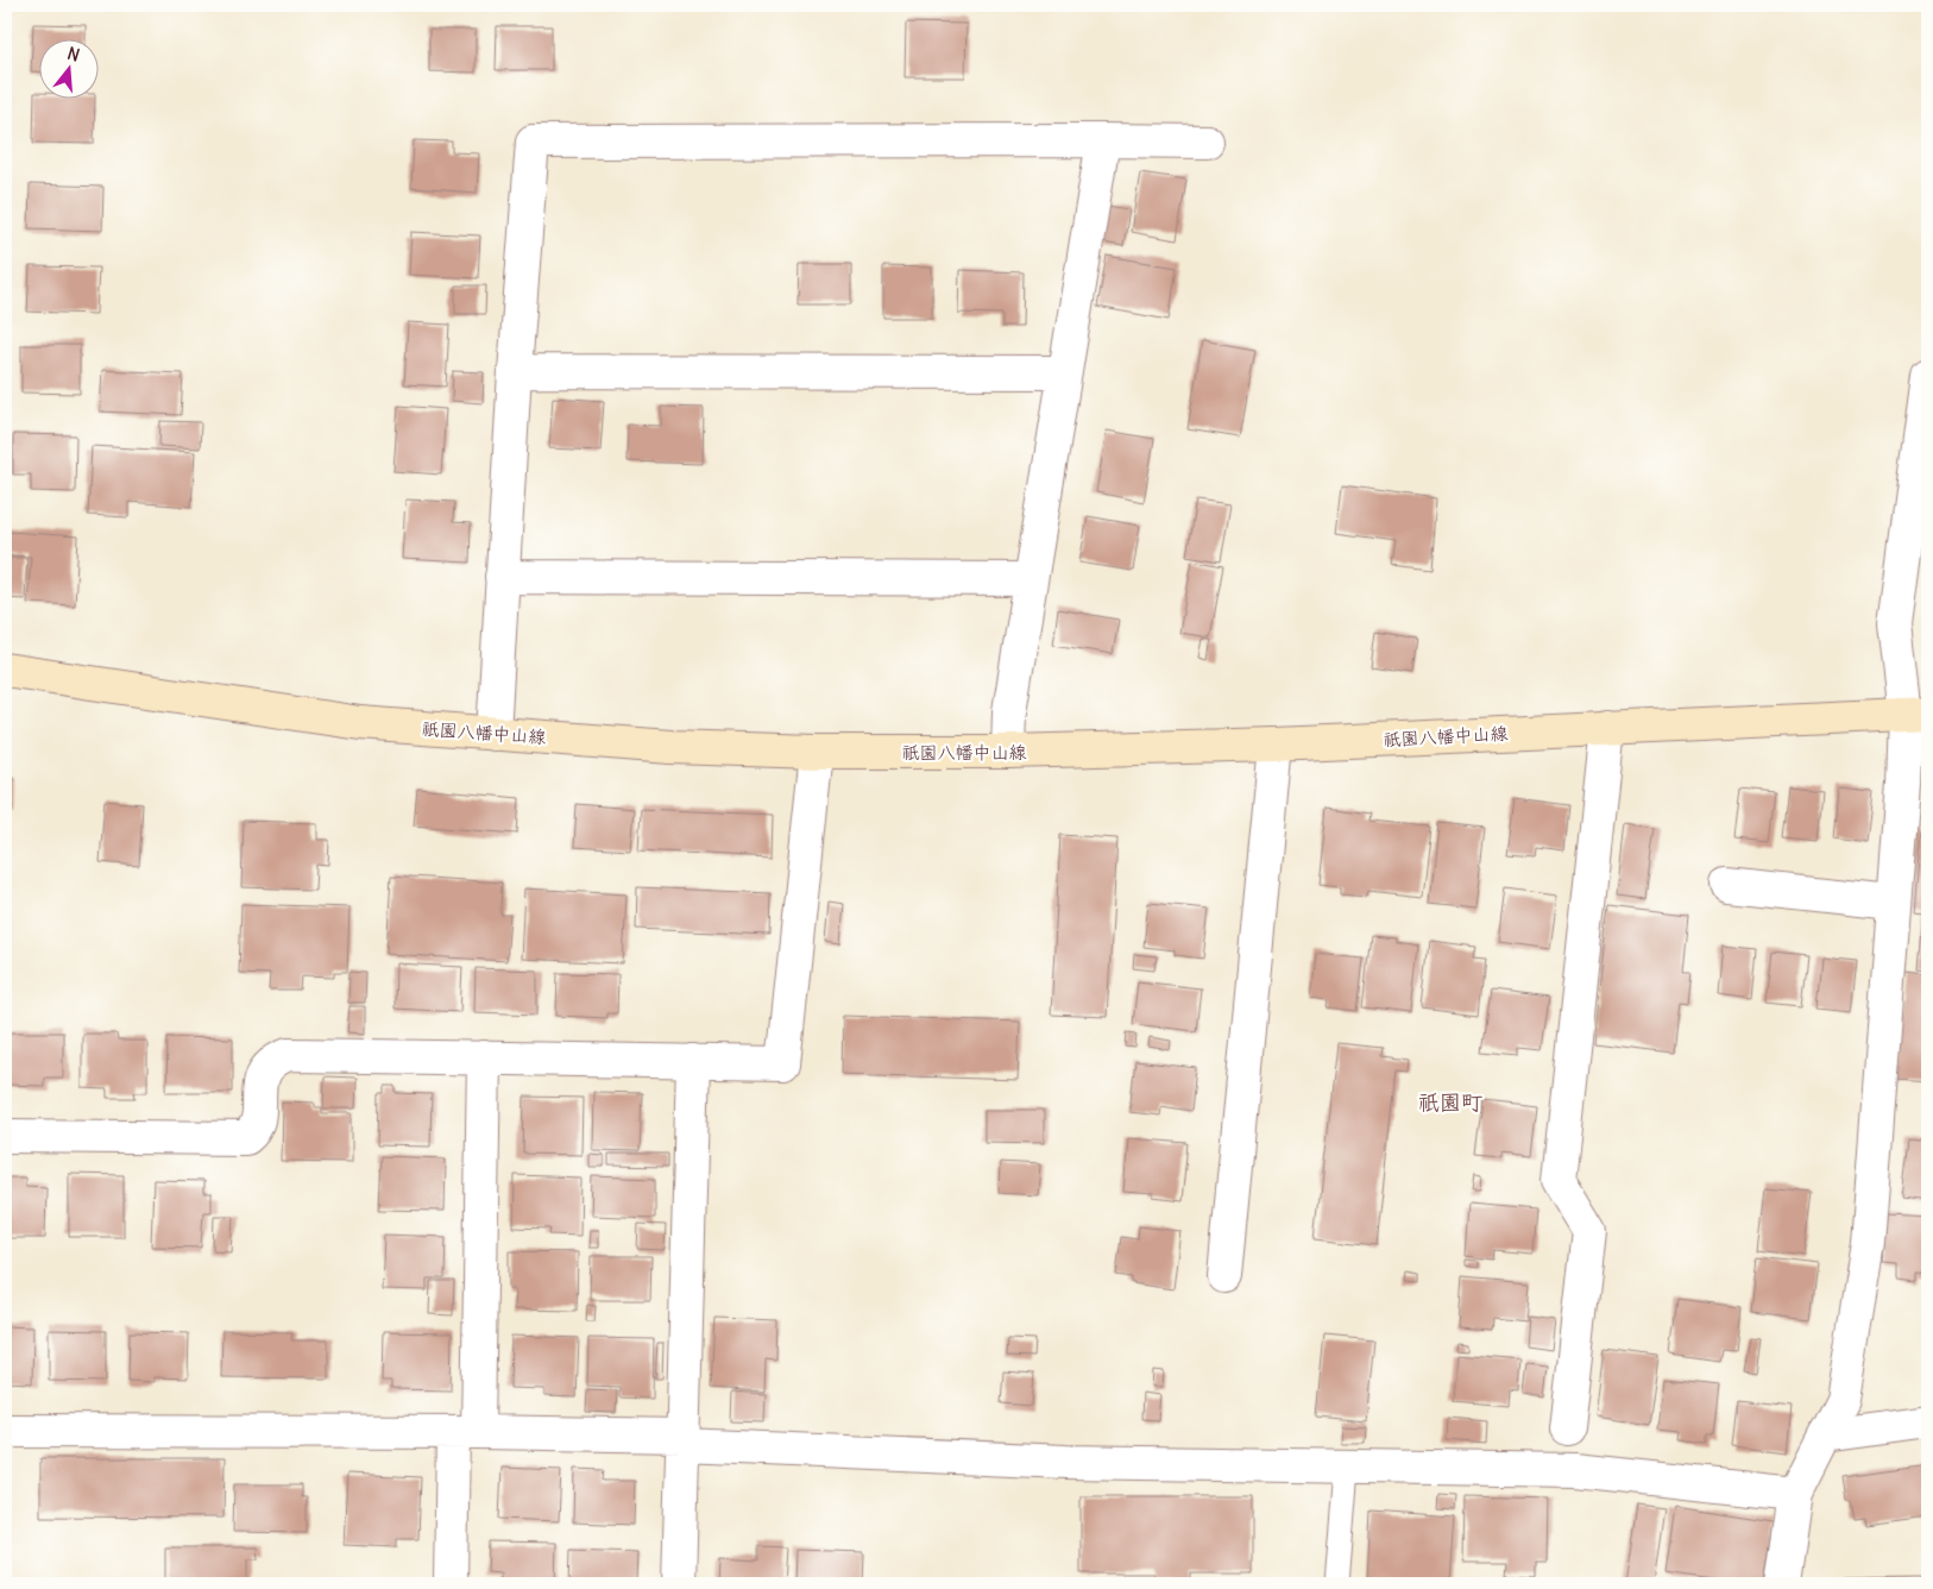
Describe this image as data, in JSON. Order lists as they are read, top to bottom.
{
  "streets": {
    "main road": ["祇園八幡中山線"]
  },
  "districts": ["祇園町"],
  "north": "top"
}
